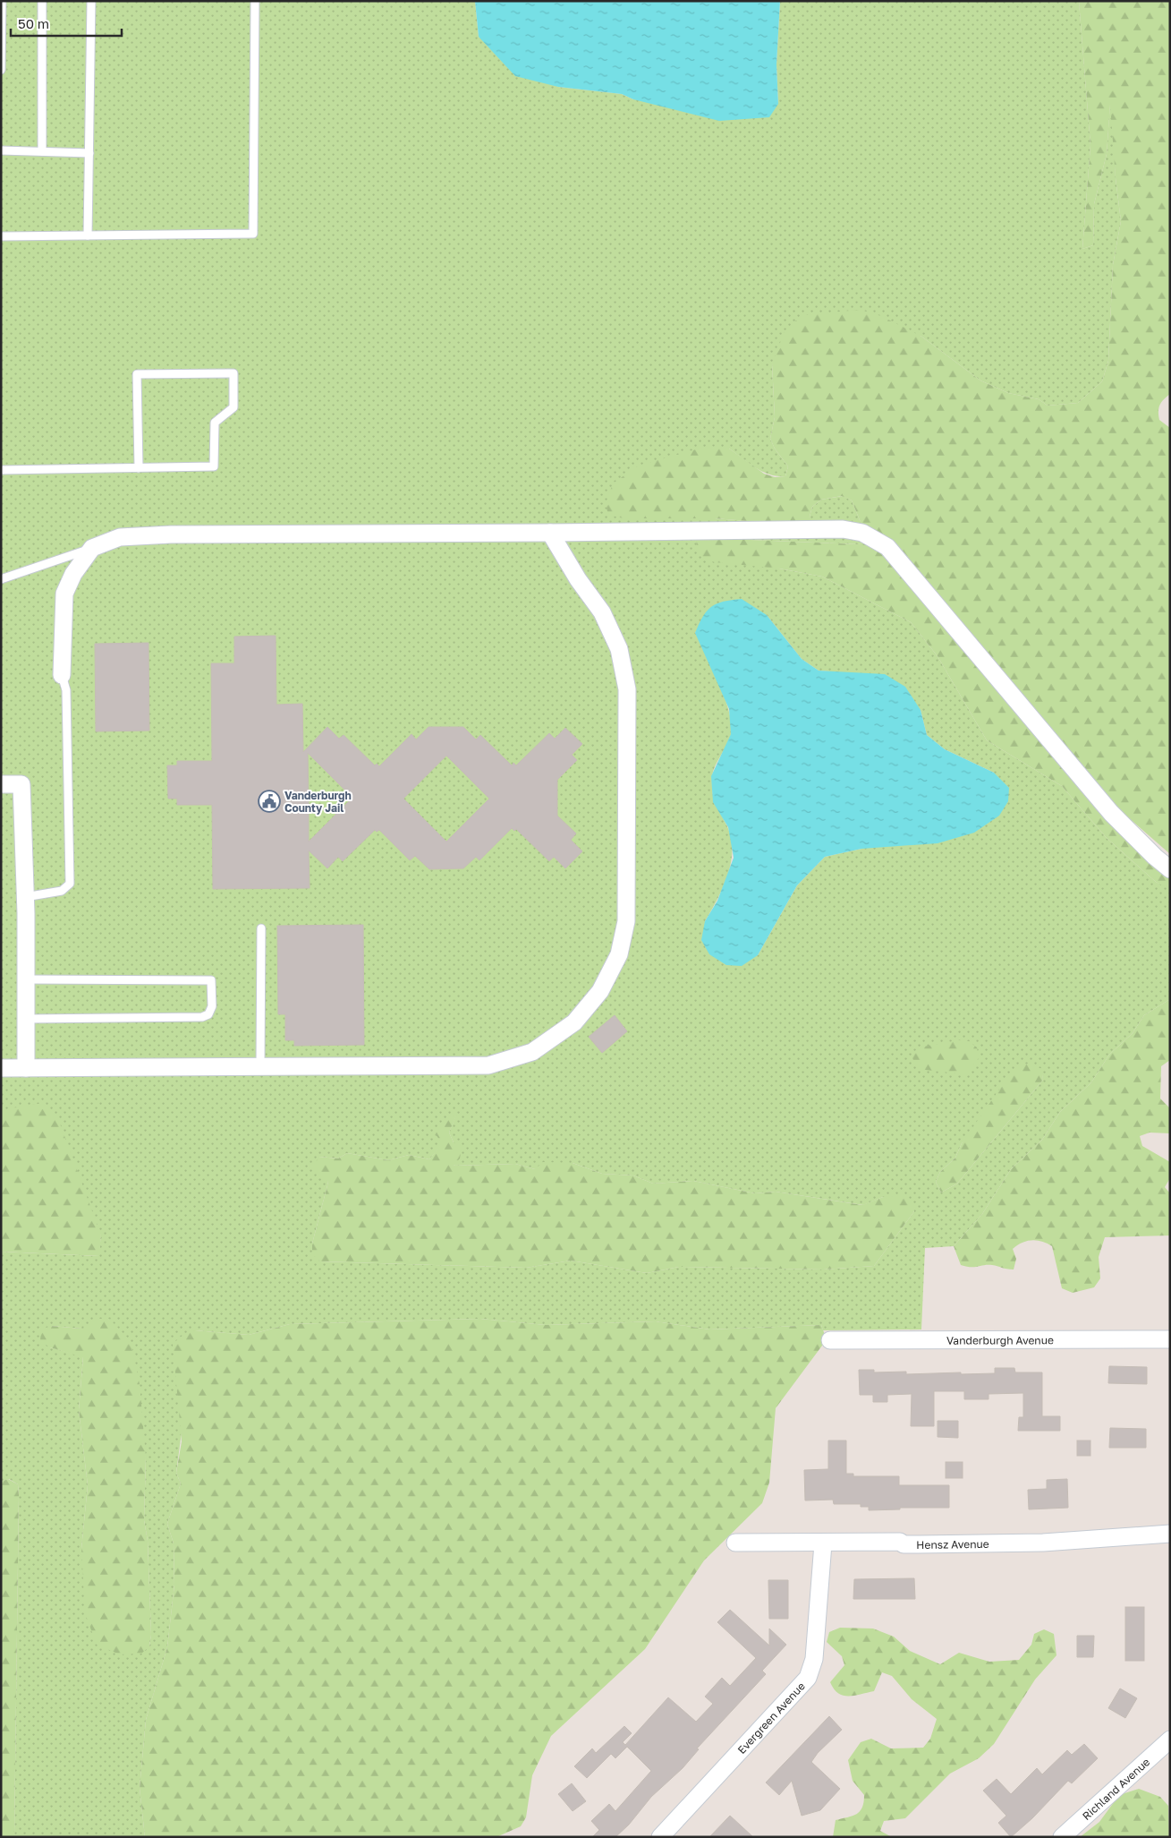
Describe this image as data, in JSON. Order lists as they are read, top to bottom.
{
  "streets": {
    "street": [
      "Vanderburgh Avenue",
      "Hensz Avenue",
      "Evergreen Avenue",
      "Richland Avenue"
    ]
  },
  "crossings": [
    ["Hensz Avenue", "Evergreen Avenue"]
  ],
  "places": {
    "public building": ["Vanderburgh County Jail"]
  },
  "scale_bar": "50 m"
}
